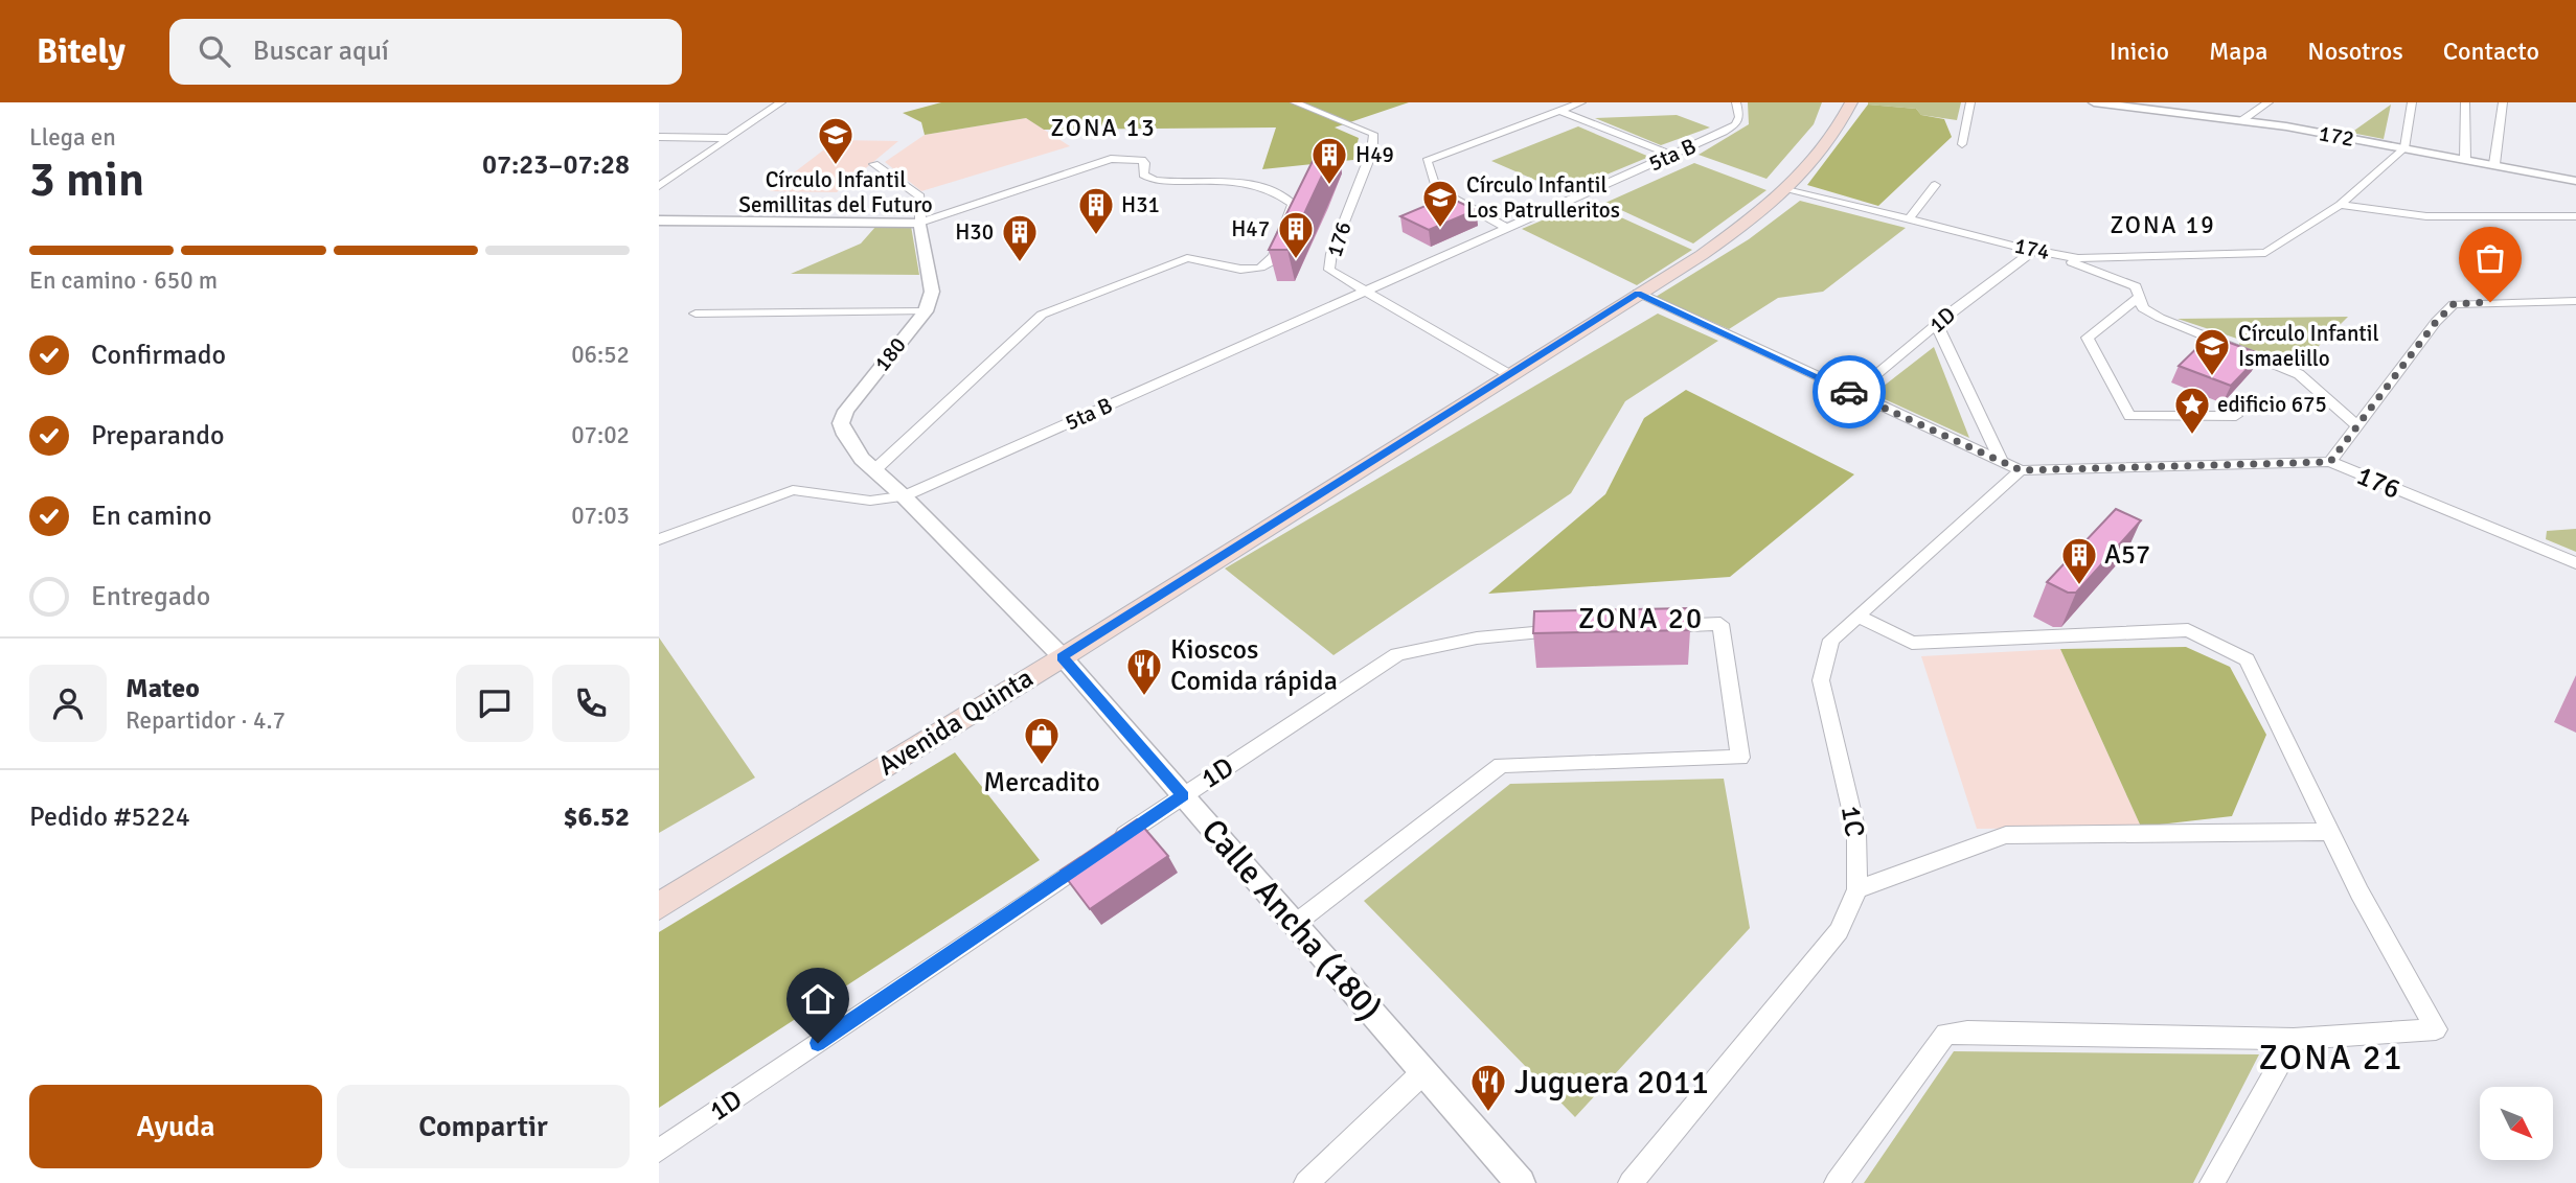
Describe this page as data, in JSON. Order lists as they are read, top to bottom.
{
  "streets": {
    "main road": ["Avenida Quinta"],
    "street": [
      "172",
      "5ta B",
      "176",
      "174",
      "1D",
      "180",
      "1C",
      "Calle Ancha (180)"
    ]
  },
  "crossings": [
    ["5ta B", "176"],
    ["5ta B", "180"],
    ["176", "1D"],
    ["176", "Avenida Quinta"],
    ["176", "1C"],
    ["174", "1D"],
    ["174", "Avenida Quinta"],
    ["1D", "Calle Ancha (180)"],
    ["180", "Avenida Quinta"],
    ["180", "Calle Ancha (180)"],
    ["Avenida Quinta", "Calle Ancha (180)"]
  ],
  "districts": [
    "ZONA 13",
    "ZONA 19",
    "ZONA 20",
    "ZONA 21"
  ],
  "places": {
    "school or university": ["Círculo Infantil Semillitas del Futuro", "Círculo Infantil Los Patrulleritos", "Círculo Infantil Ismaelillo"],
    "building": [
      "H49",
      "H31",
      "H47",
      "H30",
      "A57"
    ],
    "place": ["edificio 675"],
    "restaurant": ["Kioscos Comida rápida", "Juguera 2011"],
    "shop": ["Mercadito"]
  },
  "north": "bottom right",
  "page": {
    "header": "Bitely",
    "search": "Buscar aquí",
    "nav": [
      "Inicio",
      "Mapa",
      "Nosotros",
      "Contacto"
    ],
    "heading": ["3 min", "Llega en", "07:23–07:28"],
    "panel": [
      "Mateo",
      "Repartidor · 4.7",
      "Pedido #5224",
      "$6.52"
    ],
    "bar": "En camino · 650 m",
    "list": [
      ["Confirmado", "06:52"],
      ["Preparando", "07:02"],
      ["En camino", "07:03"],
      "Entregado"
    ],
    "buttons": ["Ayuda", "Compartir"]
  }
}
